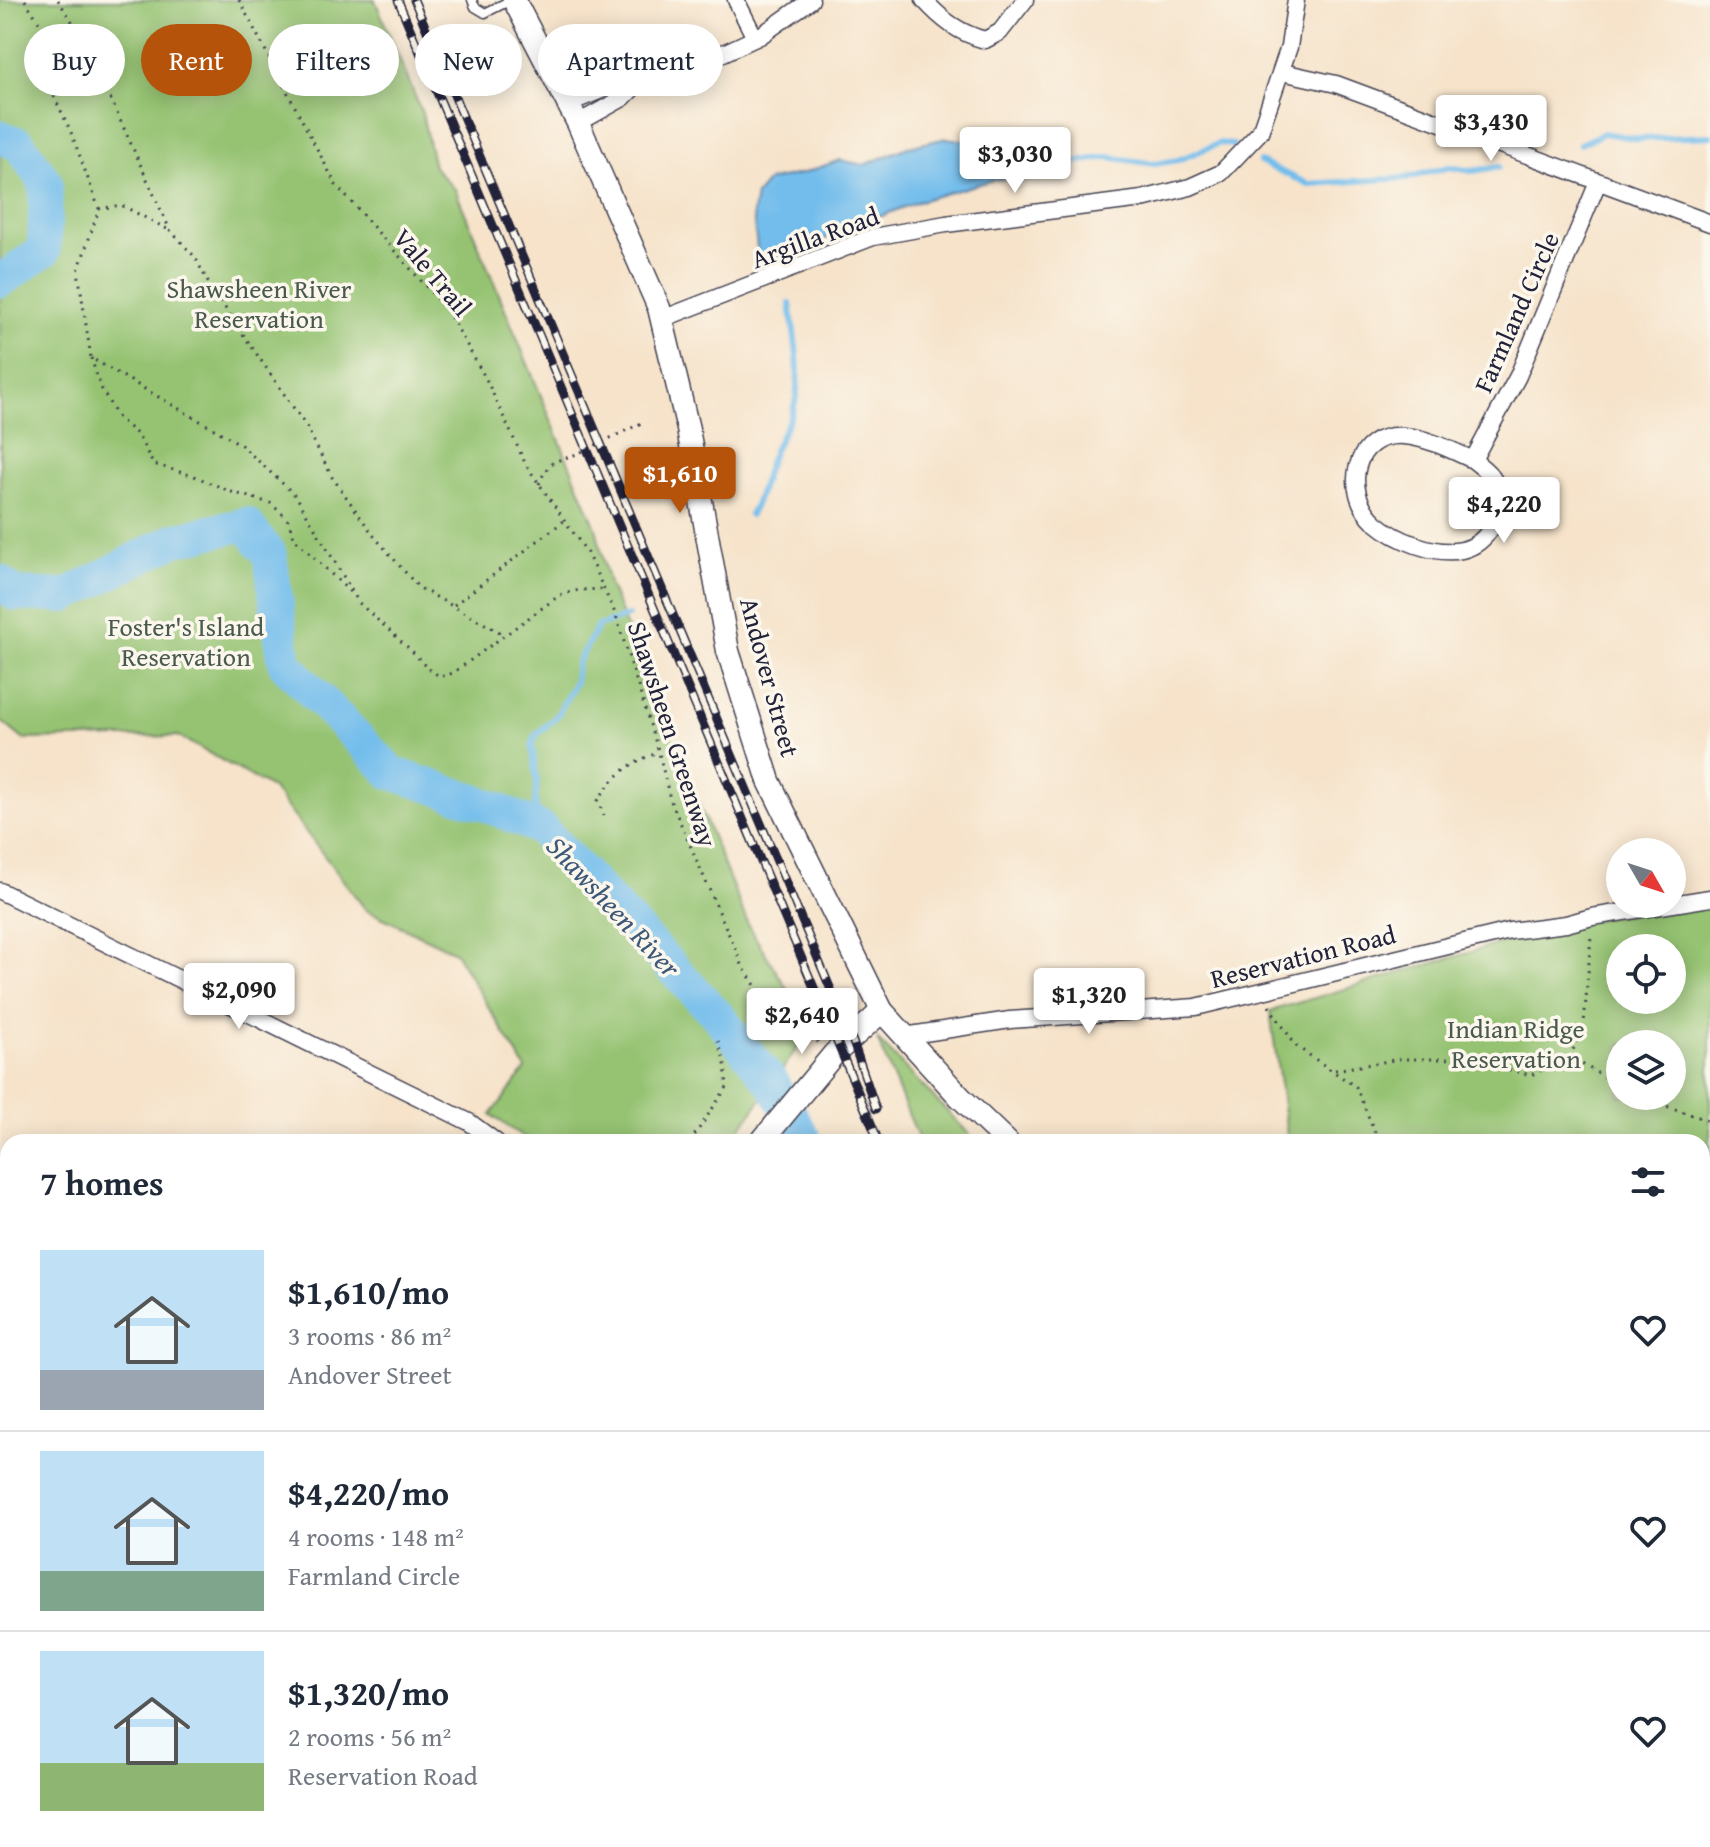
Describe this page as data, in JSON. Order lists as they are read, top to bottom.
{
  "streets": {
    "main road": ["Andover Street"],
    "street": ["Argilla Road", "Farmland Circle", "Reservation Road"],
    "path": ["Vale Trail", "Shawsheen Greenway"]
  },
  "crossings": [
    ["Argilla Road", "Andover Street"],
    ["Vale Trail", "Shawsheen Greenway"],
    ["Andover Street", "Reservation Road"]
  ],
  "water": ["Shawsheen River"],
  "parks": ["Shawsheen River Reservation", "Foster's Island Reservation", "Indian Ridge Reservation"],
  "north": "bottom right",
  "page": {
    "chip": [
      "Buy",
      "Rent",
      "Filters",
      "New",
      "Apartment"
    ],
    "price": [
      "$3,430",
      "$3,030",
      "$1,610",
      "$4,220",
      "$2,090",
      "$1,320",
      "$2,640"
    ],
    "heading": "7 homes",
    "list": [
      {
        "name": "$1,610/mo",
        "note": "3 rooms · 86 m² · Andover Street"
      },
      {
        "name": "$4,220/mo",
        "note": "4 rooms · 148 m² · Farmland Circle"
      },
      {
        "name": "$1,320/mo",
        "note": "2 rooms · 56 m² · Reservation Road"
      }
    ]
  }
}
